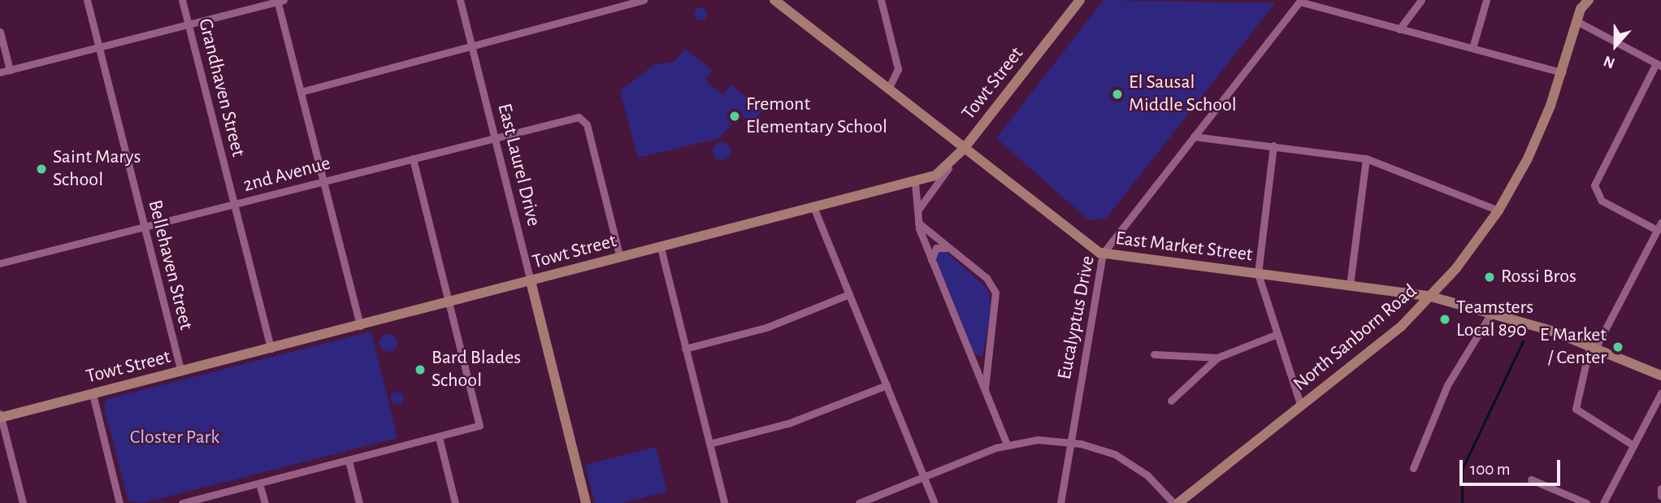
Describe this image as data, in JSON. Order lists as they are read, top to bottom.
{
  "streets": {
    "main road": [
      "Towt Street",
      "East Laurel Drive",
      "East Market Street",
      "North Sanborn Road"
    ],
    "street": [
      "Grandhaven Street",
      "2nd Avenue",
      "Bellehaven Street",
      "Eucalyptus Drive"
    ]
  },
  "crossings": [
    ["Towt Street", "Grandhaven Street"],
    ["Towt Street", "East Laurel Drive"],
    ["Towt Street", "2nd Avenue"],
    ["Towt Street", "East Market Street"],
    ["Towt Street", "Bellehaven Street"],
    ["Grandhaven Street", "2nd Avenue"],
    ["East Laurel Drive", "2nd Avenue"],
    ["2nd Avenue", "Bellehaven Street"],
    ["East Market Street", "Eucalyptus Drive"],
    ["East Market Street", "North Sanborn Road"]
  ],
  "parks": ["Closter Park"],
  "places": [
    "El Sausal Middle School",
    "Fremont Elementary School",
    "Saint Marys School",
    "Rossi Bros",
    "Teamsters Local 890",
    "E Market / Center",
    "Bard Blades School"
  ],
  "scale_bar": "100 m",
  "north": "bottom"
}
